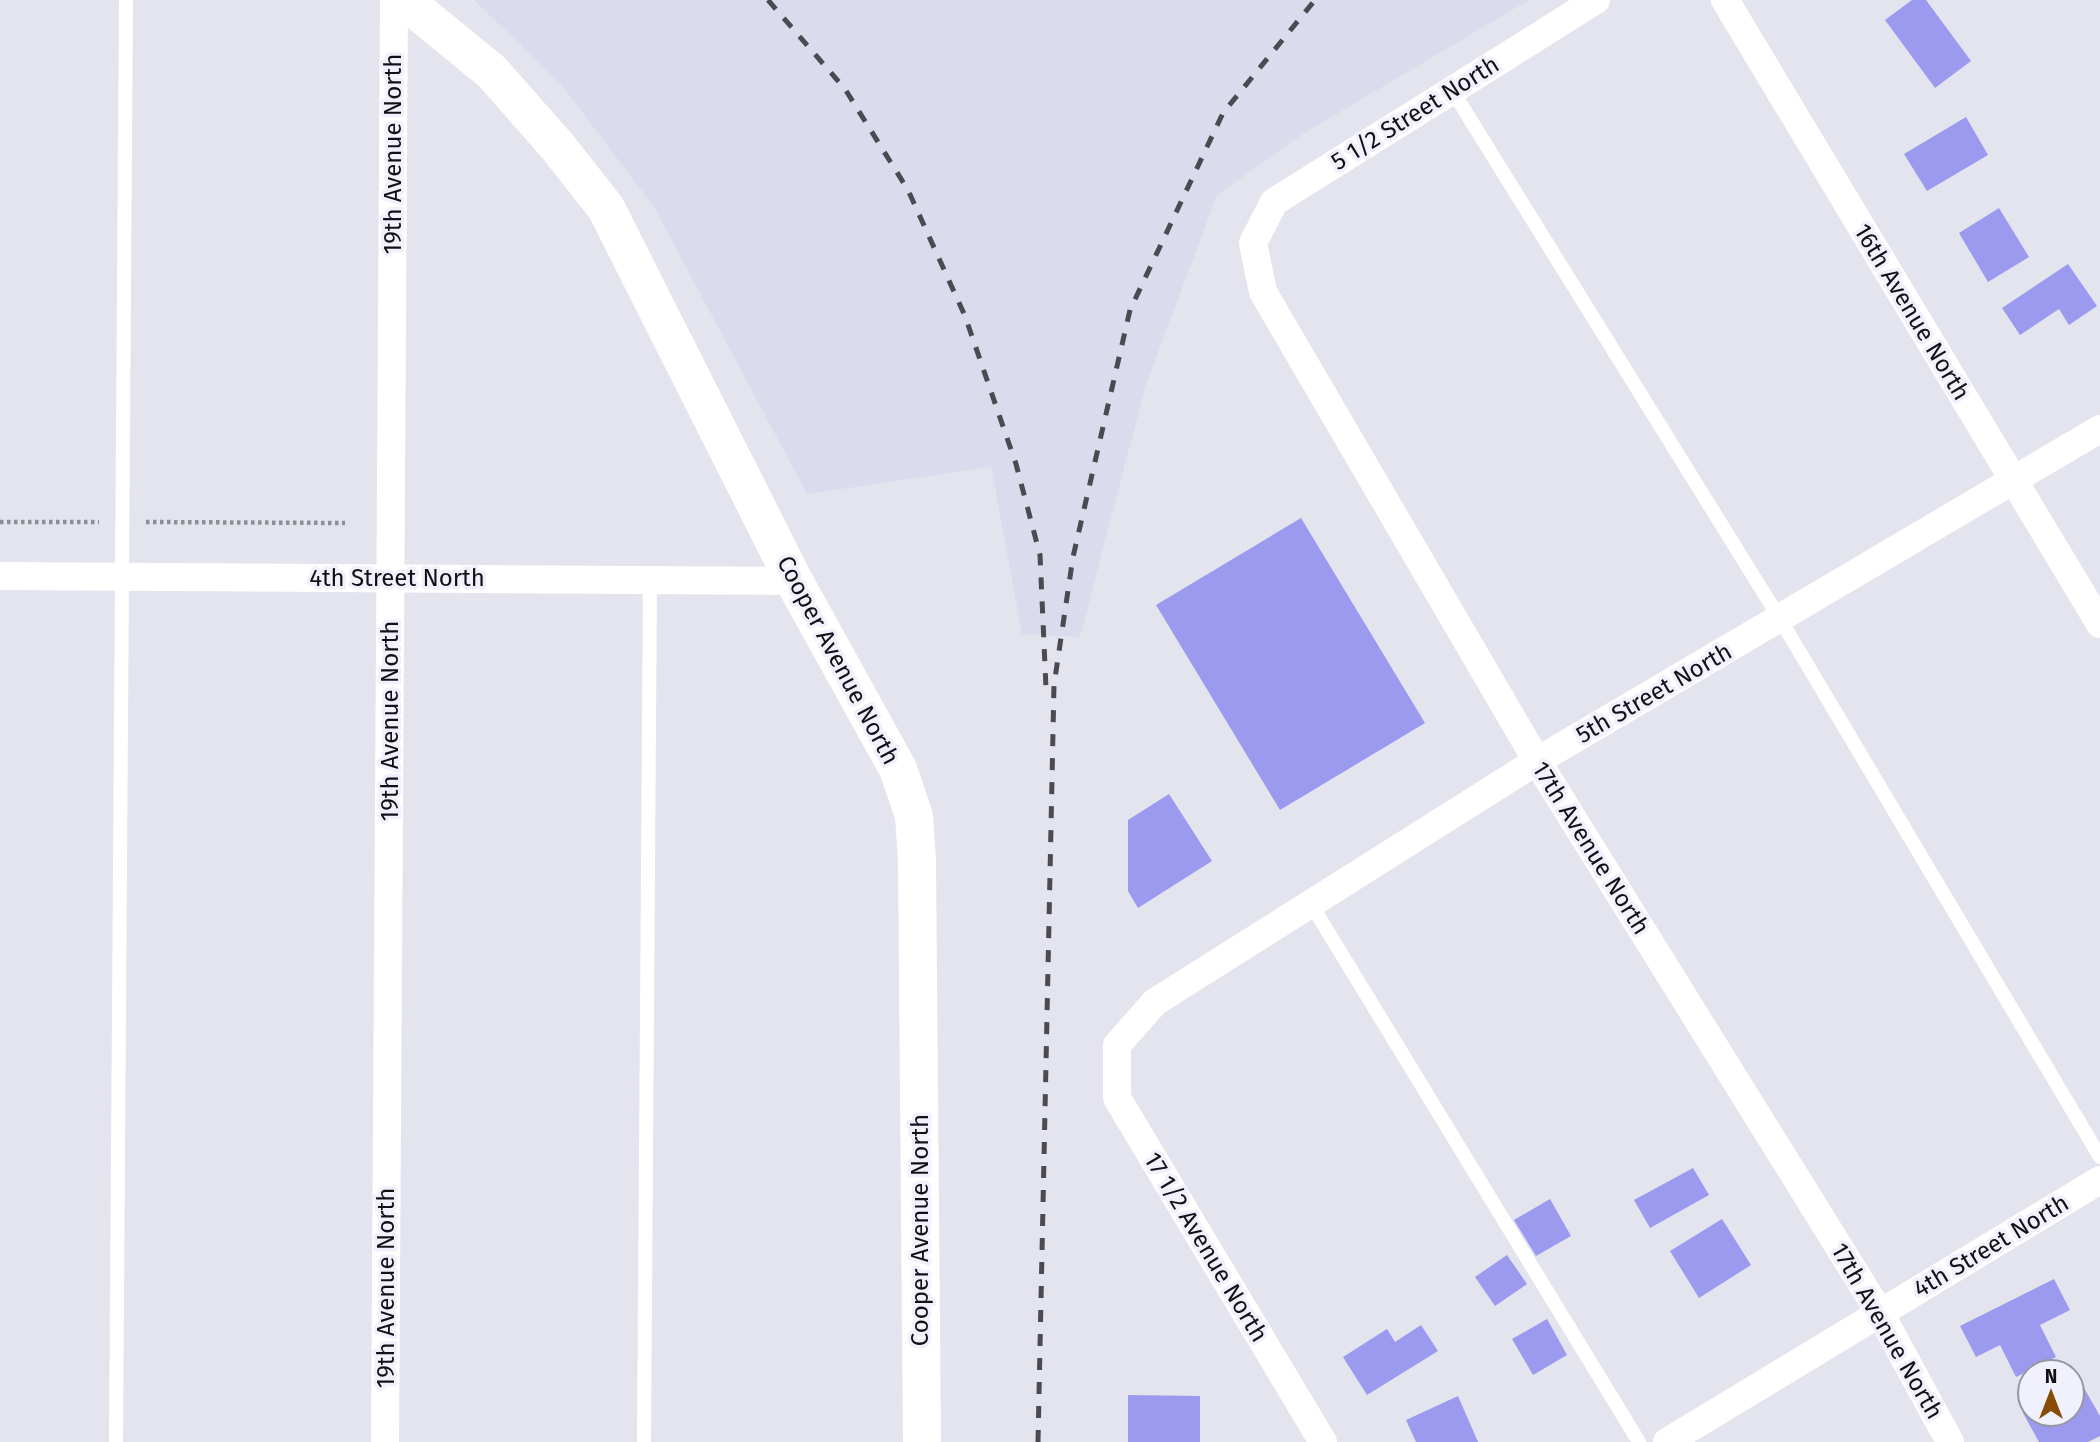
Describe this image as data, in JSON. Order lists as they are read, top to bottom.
{
  "streets": {
    "street": [
      "5 1/2 Street North",
      "19th Avenue North",
      "16th Avenue North",
      "4th Street North",
      "Cooper Avenue North",
      "5th Street North",
      "17th Avenue North",
      "17 1/2 Avenue North"
    ]
  },
  "crossings": [
    ["5 1/2 Street North", "17th Avenue North"],
    ["19th Avenue North", "4th Street North"],
    ["16th Avenue North", "5th Street North"],
    ["4th Street North", "Cooper Avenue North"],
    ["4th Street North", "17th Avenue North"],
    ["5th Street North", "17th Avenue North"],
    ["5th Street North", "17 1/2 Avenue North"]
  ],
  "north": "top"
}
